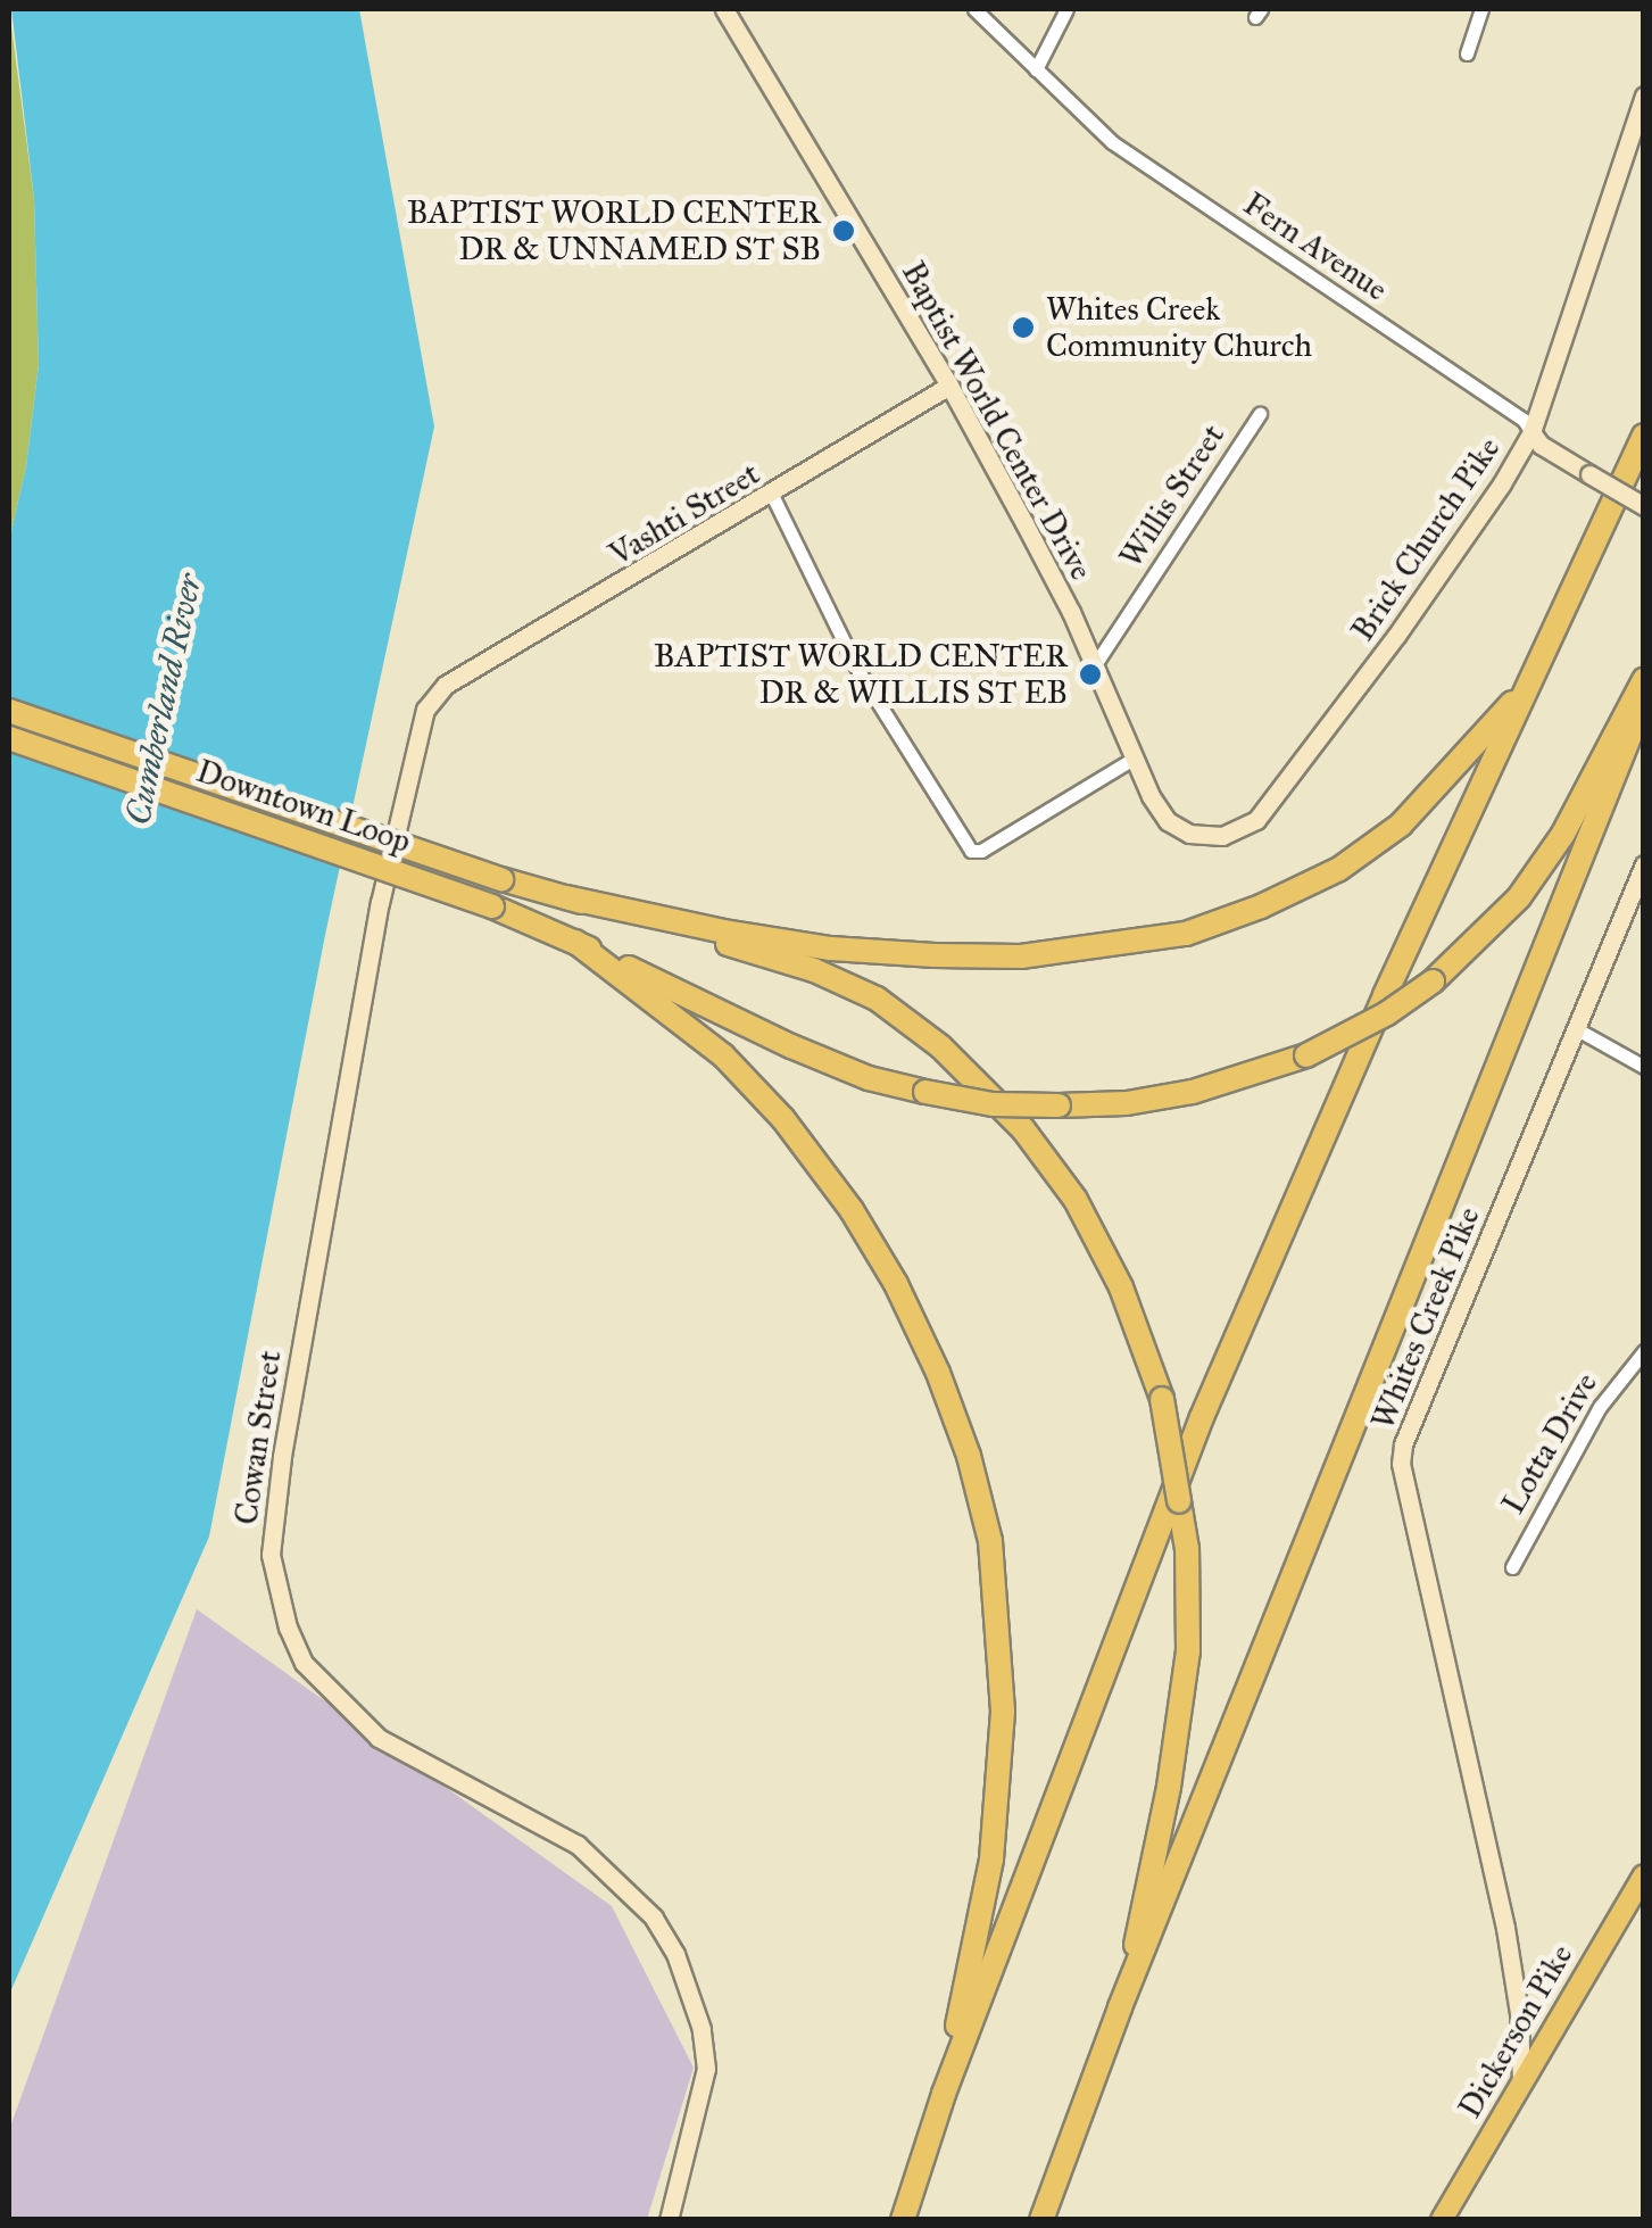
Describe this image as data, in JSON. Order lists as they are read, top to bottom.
{
  "streets": {
    "highway": ["Downtown Loop"],
    "main road": ["Dickerson Pike"],
    "street": [
      "Fern Avenue",
      "Baptist World Center Drive",
      "Willis Street",
      "Vashti Street",
      "Brick Church Pike",
      "Whites Creek Pike",
      "Cowan Street",
      "Lotta Drive"
    ]
  },
  "crossings": [
    ["Fern Avenue", "Brick Church Pike"],
    ["Baptist World Center Drive", "Willis Street"],
    ["Baptist World Center Drive", "Vashti Street"],
    ["Baptist World Center Drive", "Brick Church Pike"],
    ["Vashti Street", "Cowan Street"],
    ["Whites Creek Pike", "Dickerson Pike"]
  ],
  "water": ["Cumberland River"],
  "places": ["BAPTIST WORLD CENTER DR & UNNAMED ST SB", "Whites Creek Community Church", "BAPTIST WORLD CENTER DR & WILLIS ST EB"]
}
